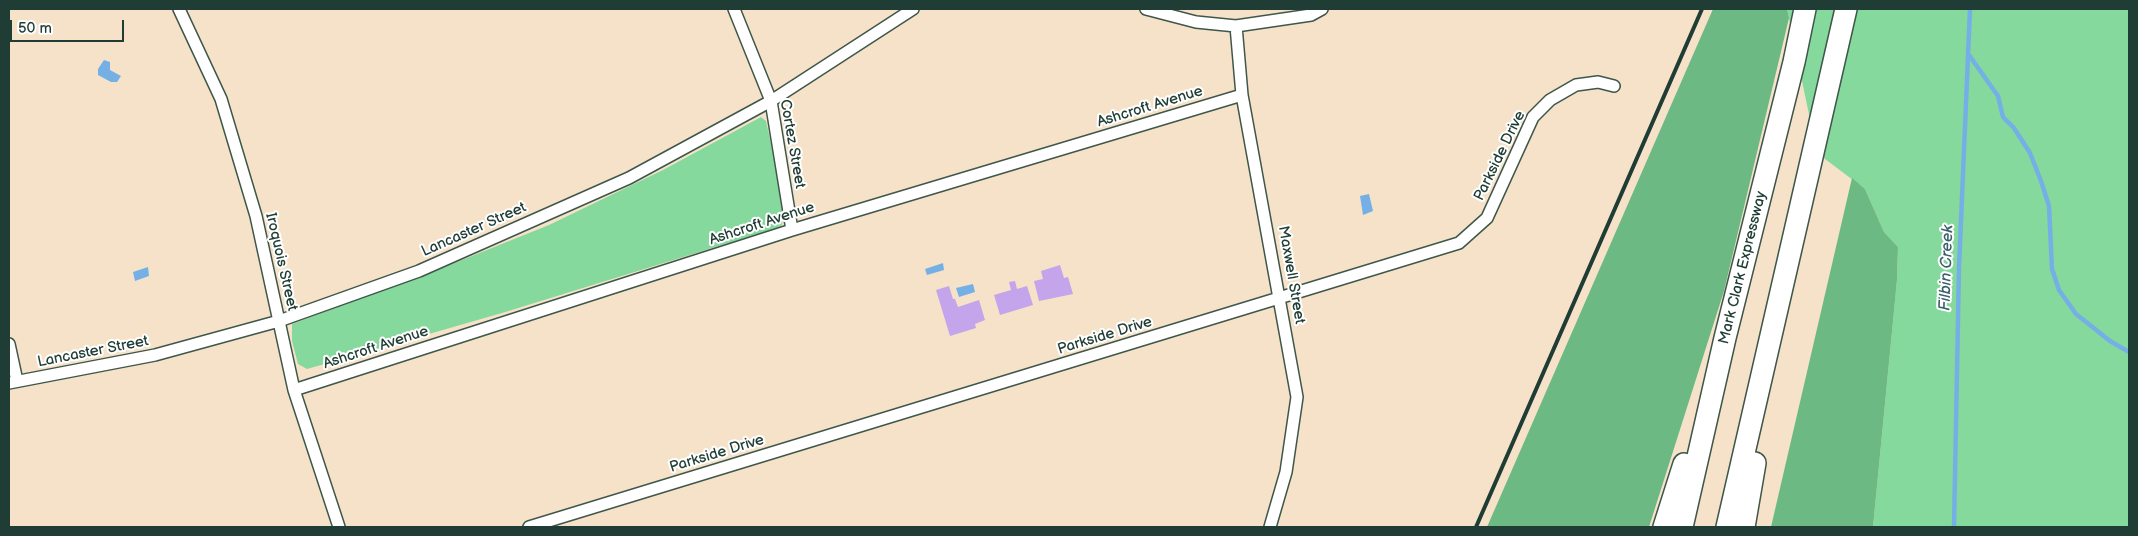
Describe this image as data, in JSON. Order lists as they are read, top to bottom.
{
  "streets": {
    "highway": ["Mark Clark Expressway"],
    "street": [
      "Ashcroft Avenue",
      "Cortez Street",
      "Parkside Drive",
      "Lancaster Street",
      "Iroquois Street",
      "Maxwell Street"
    ]
  },
  "crossings": [
    ["Ashcroft Avenue", "Cortez Street"],
    ["Ashcroft Avenue", "Iroquois Street"],
    ["Ashcroft Avenue", "Maxwell Street"],
    ["Cortez Street", "Lancaster Street"],
    ["Parkside Drive", "Maxwell Street"],
    ["Lancaster Street", "Iroquois Street"]
  ],
  "water": ["Filbin Creek"],
  "scale_bar": "50 m"
}
